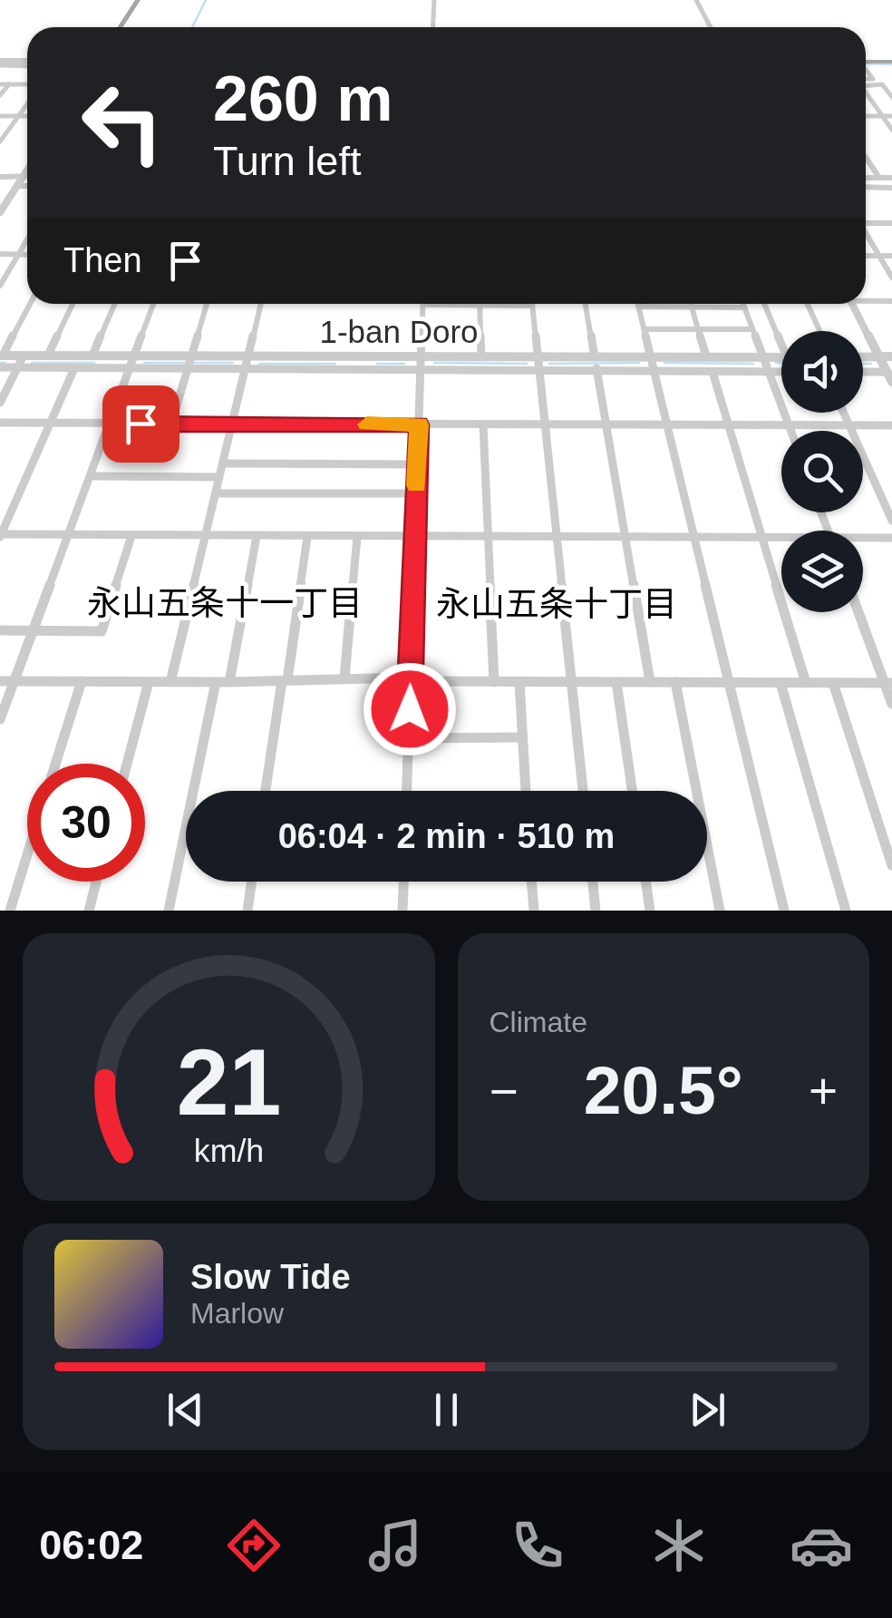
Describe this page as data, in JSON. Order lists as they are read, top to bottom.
{
  "streets": {
    "street": ["1-ban Doro"]
  },
  "districts": ["永山五条十一丁目", "永山五条十丁目"],
  "page": {
    "turn": ["260 m", "Turn left"],
    "then": "Then",
    "limit": "30",
    "trip": "06:04 · 2 min · 510 m",
    "tile": "Climate",
    "heat": ["−", "20.5°", "+"],
    "song": ["Slow Tide", "Marlow"],
    "tabs": "06:02",
    "gauge": ["21", "km/h"]
  }
}
